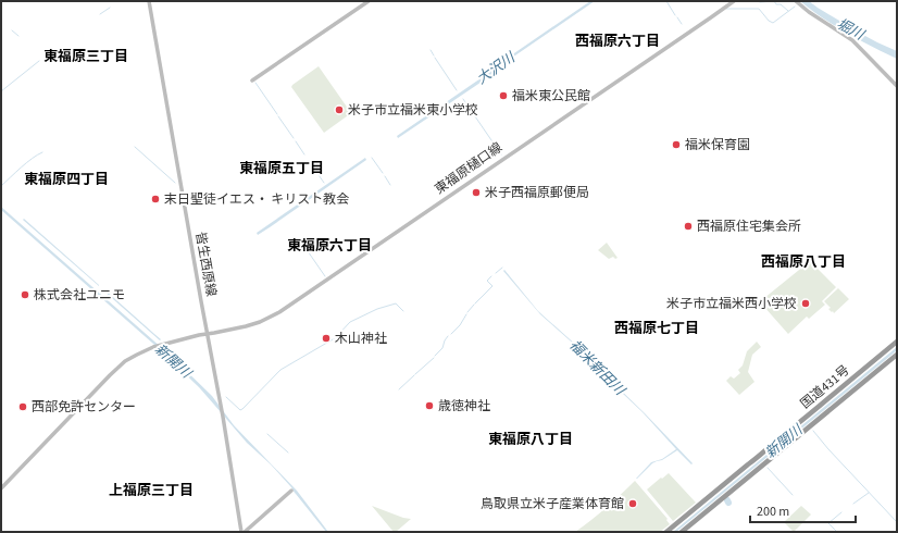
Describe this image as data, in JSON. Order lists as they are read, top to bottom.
{
  "streets": {
    "highway": ["国道431号"],
    "main road": ["東福原樋口線", "皆生西原線"]
  },
  "crossings": [
    ["東福原樋口線", "皆生西原線"]
  ],
  "districts": [
    "西福原六丁目",
    "東福原三丁目",
    "東福原五丁目",
    "東福原四丁目",
    "東福原六丁目",
    "西福原八丁目",
    "西福原七丁目",
    "東福原八丁目",
    "上福原三丁目"
  ],
  "water": [
    "堀川",
    "大沢川",
    "新開川",
    "福米新田川"
  ],
  "places": [
    "福米東公民館",
    "米子市立福米東小学校",
    "福米保育園",
    "米子西福原郵便局",
    "末日聖徒イエス・ キリスト教会",
    "西福原住宅集会所",
    "株式会社ユニモ",
    "米子市立福米西小学校",
    "木山神社",
    "歳徳神社",
    "西部免許センター",
    "鳥取県立米子産業体育館"
  ],
  "scale_bar": "200 m"
}
